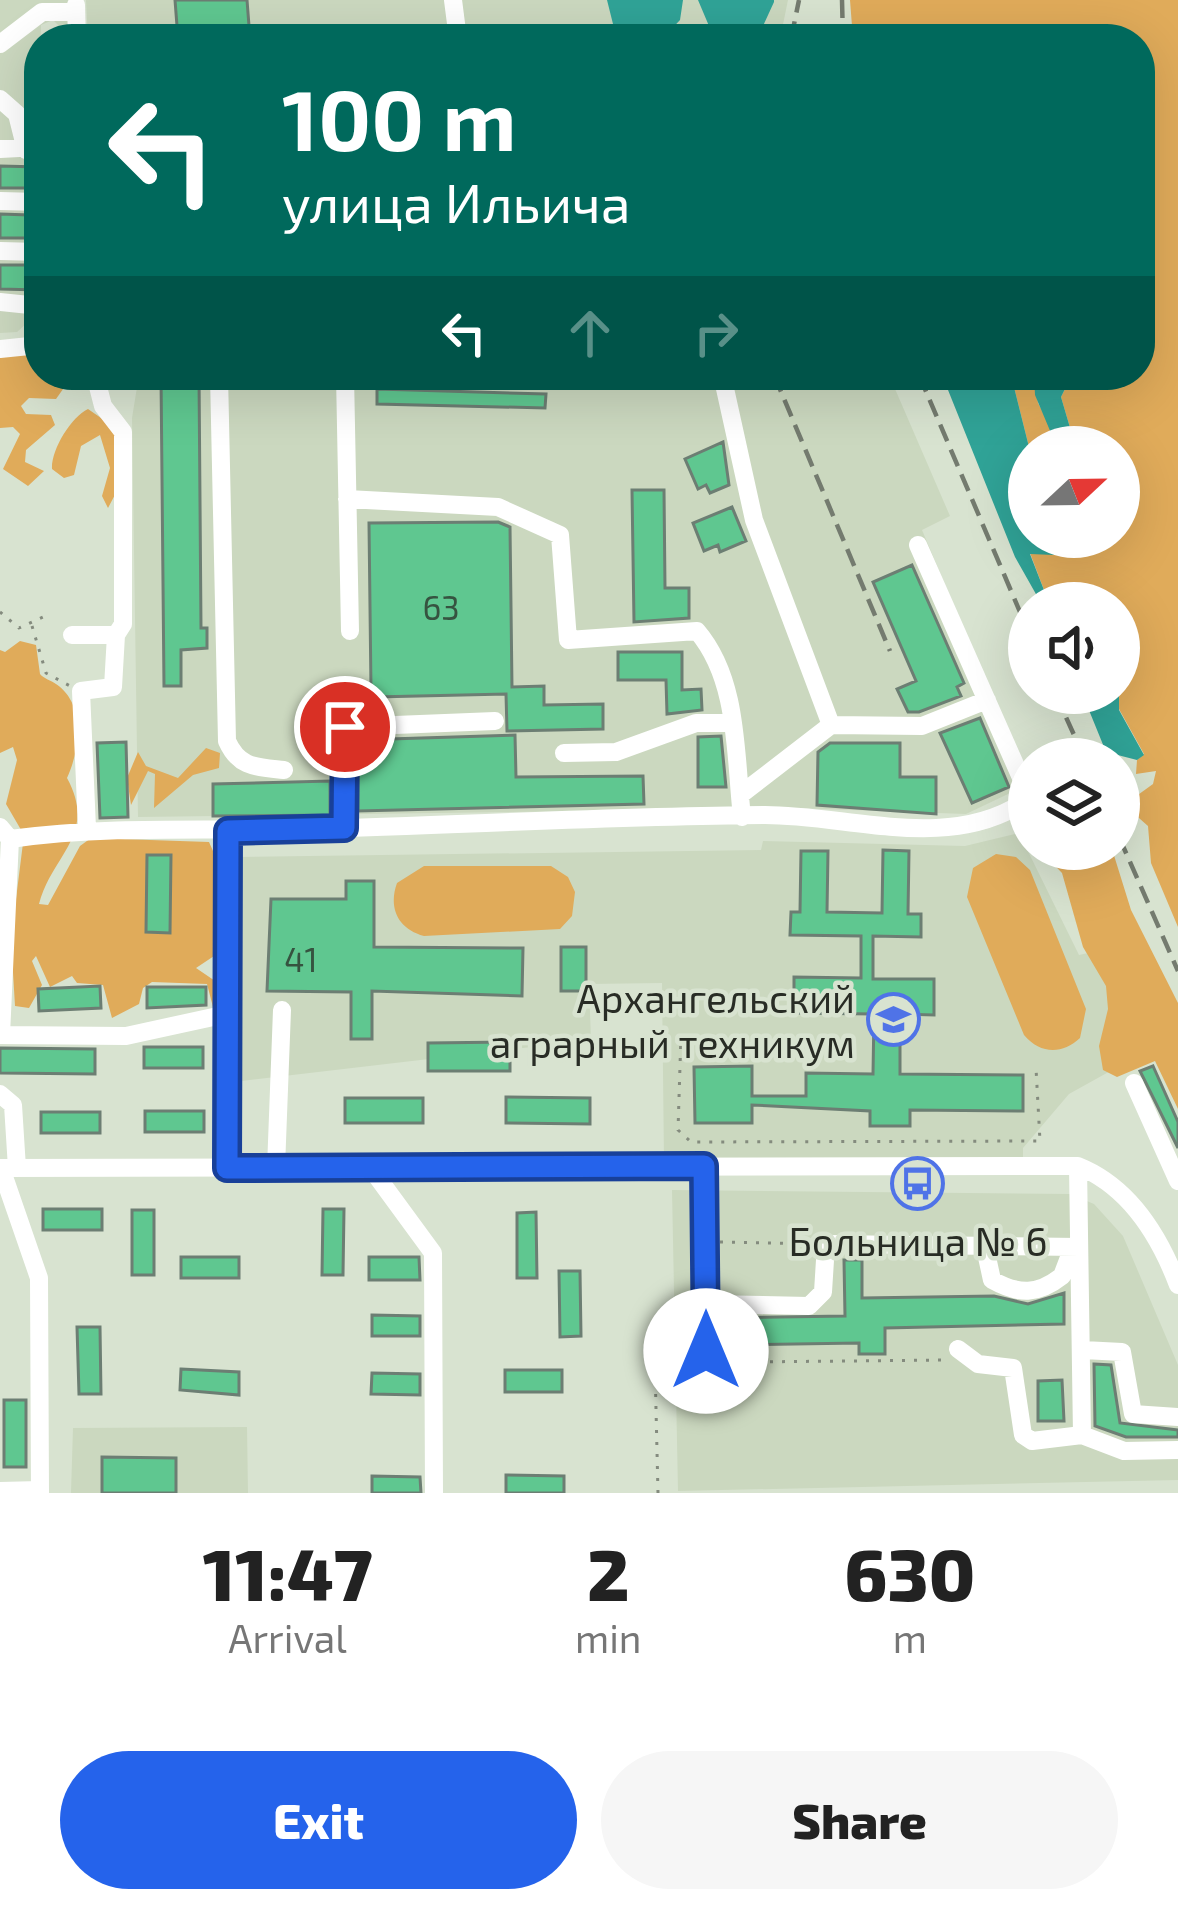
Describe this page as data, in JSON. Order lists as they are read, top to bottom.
{
  "places": {
    "school or university": ["Архангельский аграрный техникум"],
    "bus stop": ["Больница № 6"]
  },
  "house_numbers": ["63", "41"],
  "north": "right",
  "page": {
    "turn": ["100 m", "улица Ильича"],
    "eta": [
      "11:47",
      "Arrival",
      "2",
      "min",
      "630",
      "m"
    ],
    "buttons": ["Exit", "Share"]
  }
}
